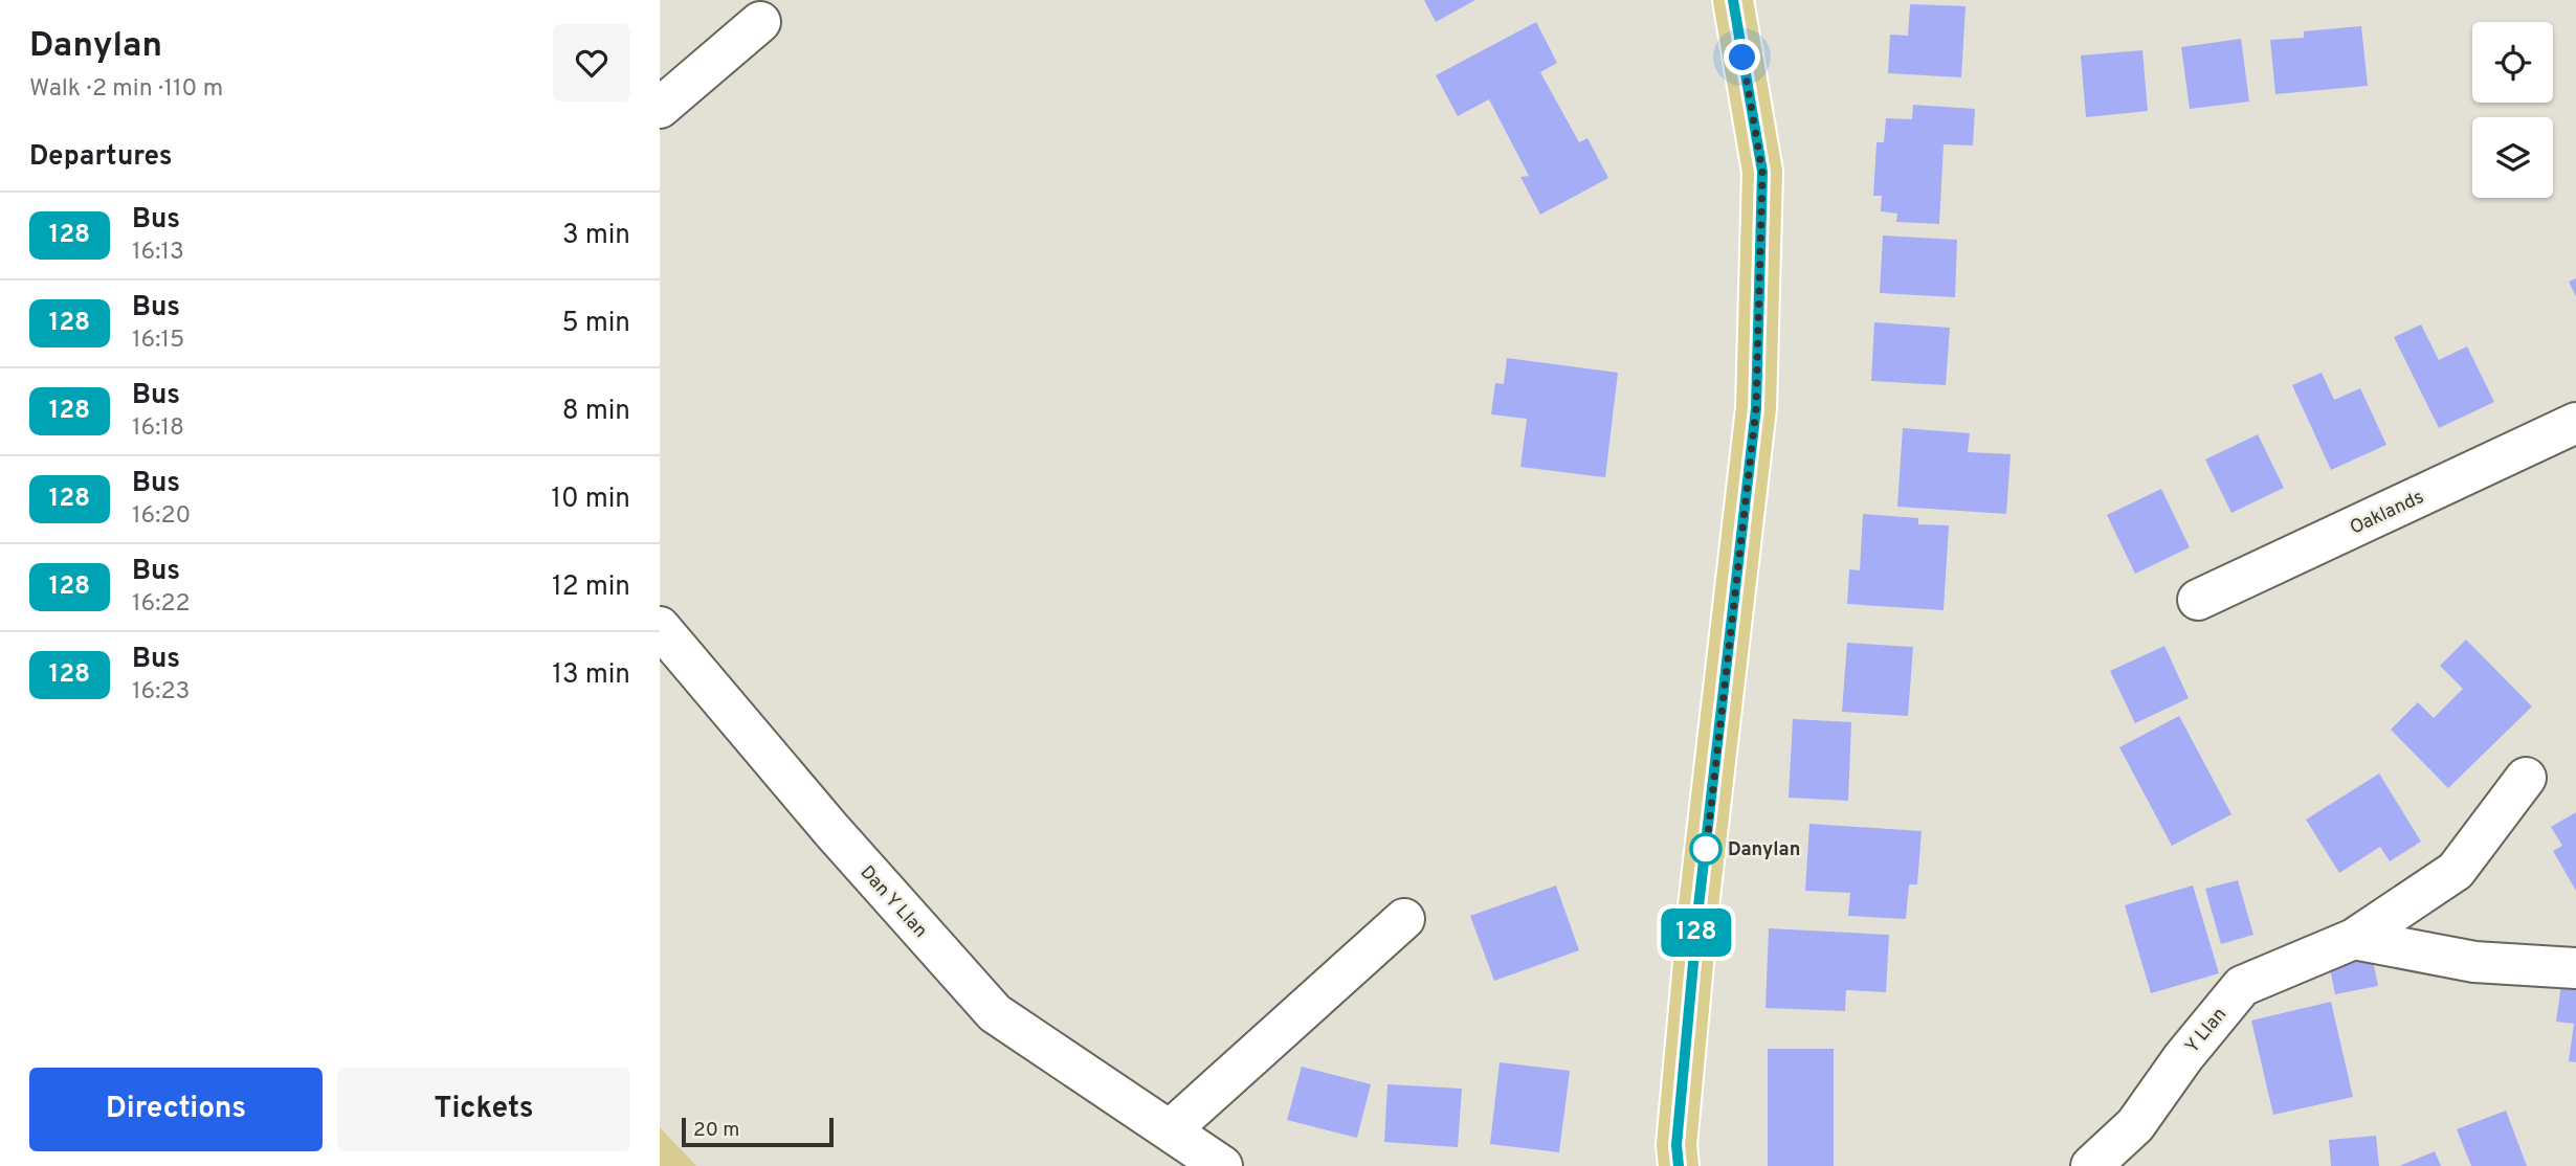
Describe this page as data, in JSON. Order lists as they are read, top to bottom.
{
  "streets": {
    "street": ["Oaklands", "Dan Y Llan", "Y Llan"]
  },
  "places": ["Danylan"],
  "lines": ["bus line 128"],
  "scale_bar": "20 m",
  "page": {
    "heading": [
      ["Danylan", "Walk · 2 min · 110 m"],
      "Departures"
    ],
    "on_map": "128",
    "list": [
      {
        "mark": "128",
        "name": "Bus",
        "note": "16:13",
        "value": "3 min"
      },
      {
        "mark": "128",
        "name": "Bus",
        "note": "16:15",
        "value": "5 min"
      },
      {
        "mark": "128",
        "name": "Bus",
        "note": "16:18",
        "value": "8 min"
      },
      {
        "mark": "128",
        "name": "Bus",
        "note": "16:20",
        "value": "10 min"
      },
      {
        "mark": "128",
        "name": "Bus",
        "note": "16:22",
        "value": "12 min"
      },
      {
        "mark": "128",
        "name": "Bus",
        "note": "16:23",
        "value": "13 min"
      }
    ],
    "buttons": ["Directions", "Tickets"],
    "scale": "20 m"
  }
}
